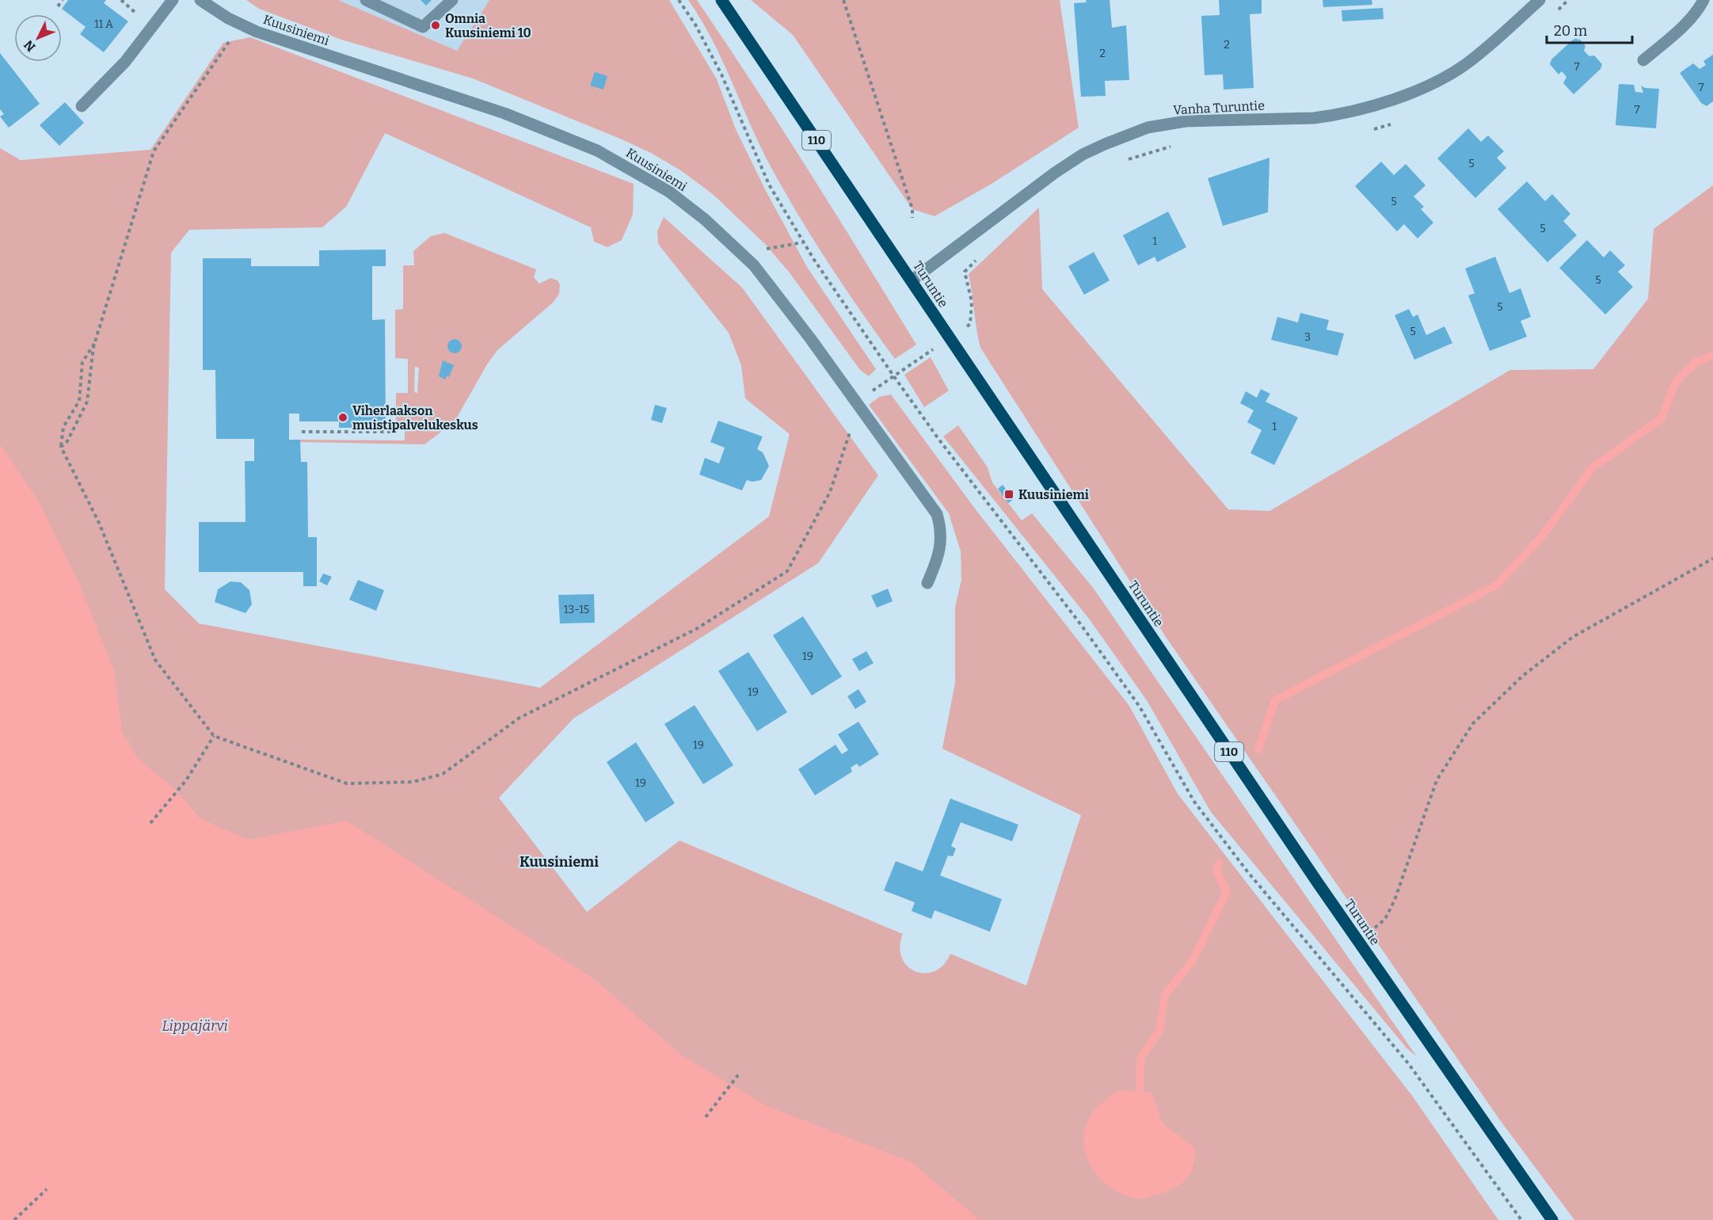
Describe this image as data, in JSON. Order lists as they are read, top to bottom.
{
  "streets": {
    "main road": ["110", "Turuntie"],
    "street": ["Kuusiniemi", "Vanha Turuntie"]
  },
  "crossings": [
    ["Vanha Turuntie", "Turuntie"]
  ],
  "districts": ["Kuusiniemi"],
  "water": ["Lippajärvi"],
  "places": {
    "other": ["Omnia Kuusiniemi 10", "Viherlaakson muistipalvelukeskus"],
    "transit": ["Kuusiniemi"]
  },
  "house_numbers": [
    "11 A",
    "2",
    "2",
    "7",
    "7",
    "7",
    "5",
    "5",
    "5",
    "1",
    "5",
    "5",
    "5",
    "3",
    "1",
    "13-15",
    "19",
    "19",
    "19",
    "19"
  ],
  "scale_bar": "20 m",
  "north": "bottom left"
}
